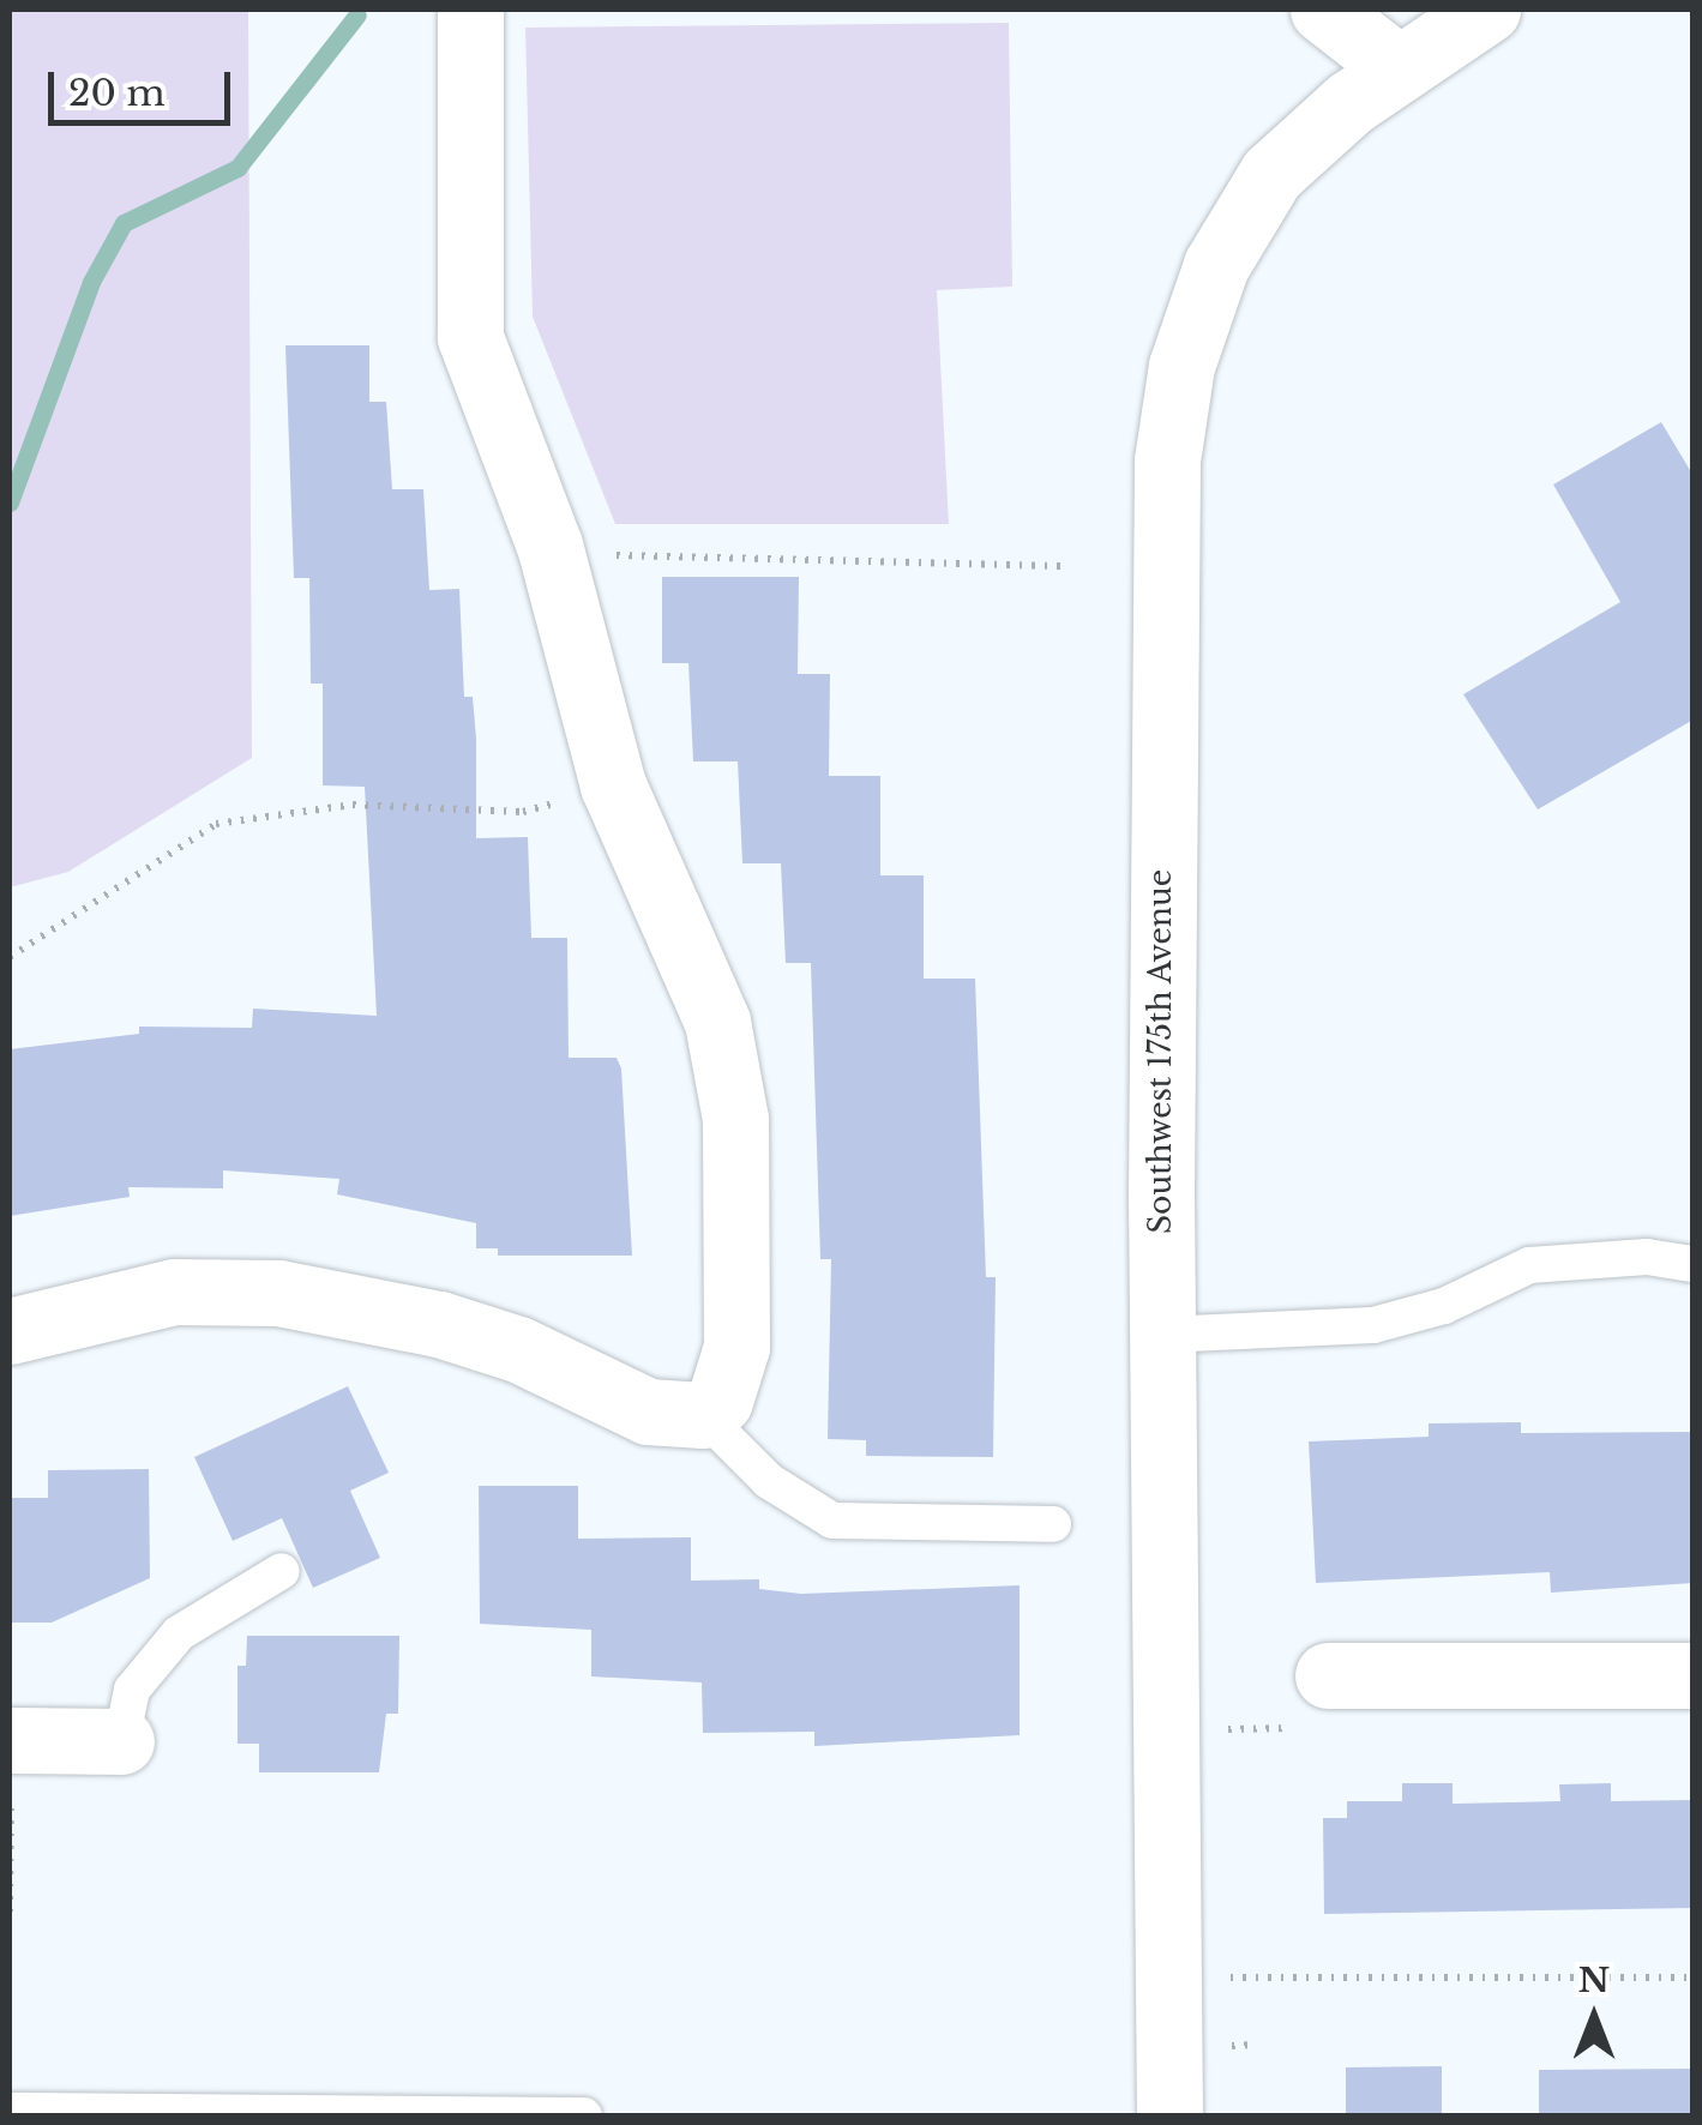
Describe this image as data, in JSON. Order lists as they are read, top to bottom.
{
  "streets": {
    "street": ["Southwest 175th Avenue"]
  },
  "scale_bar": "20 m",
  "north": "top"
}
